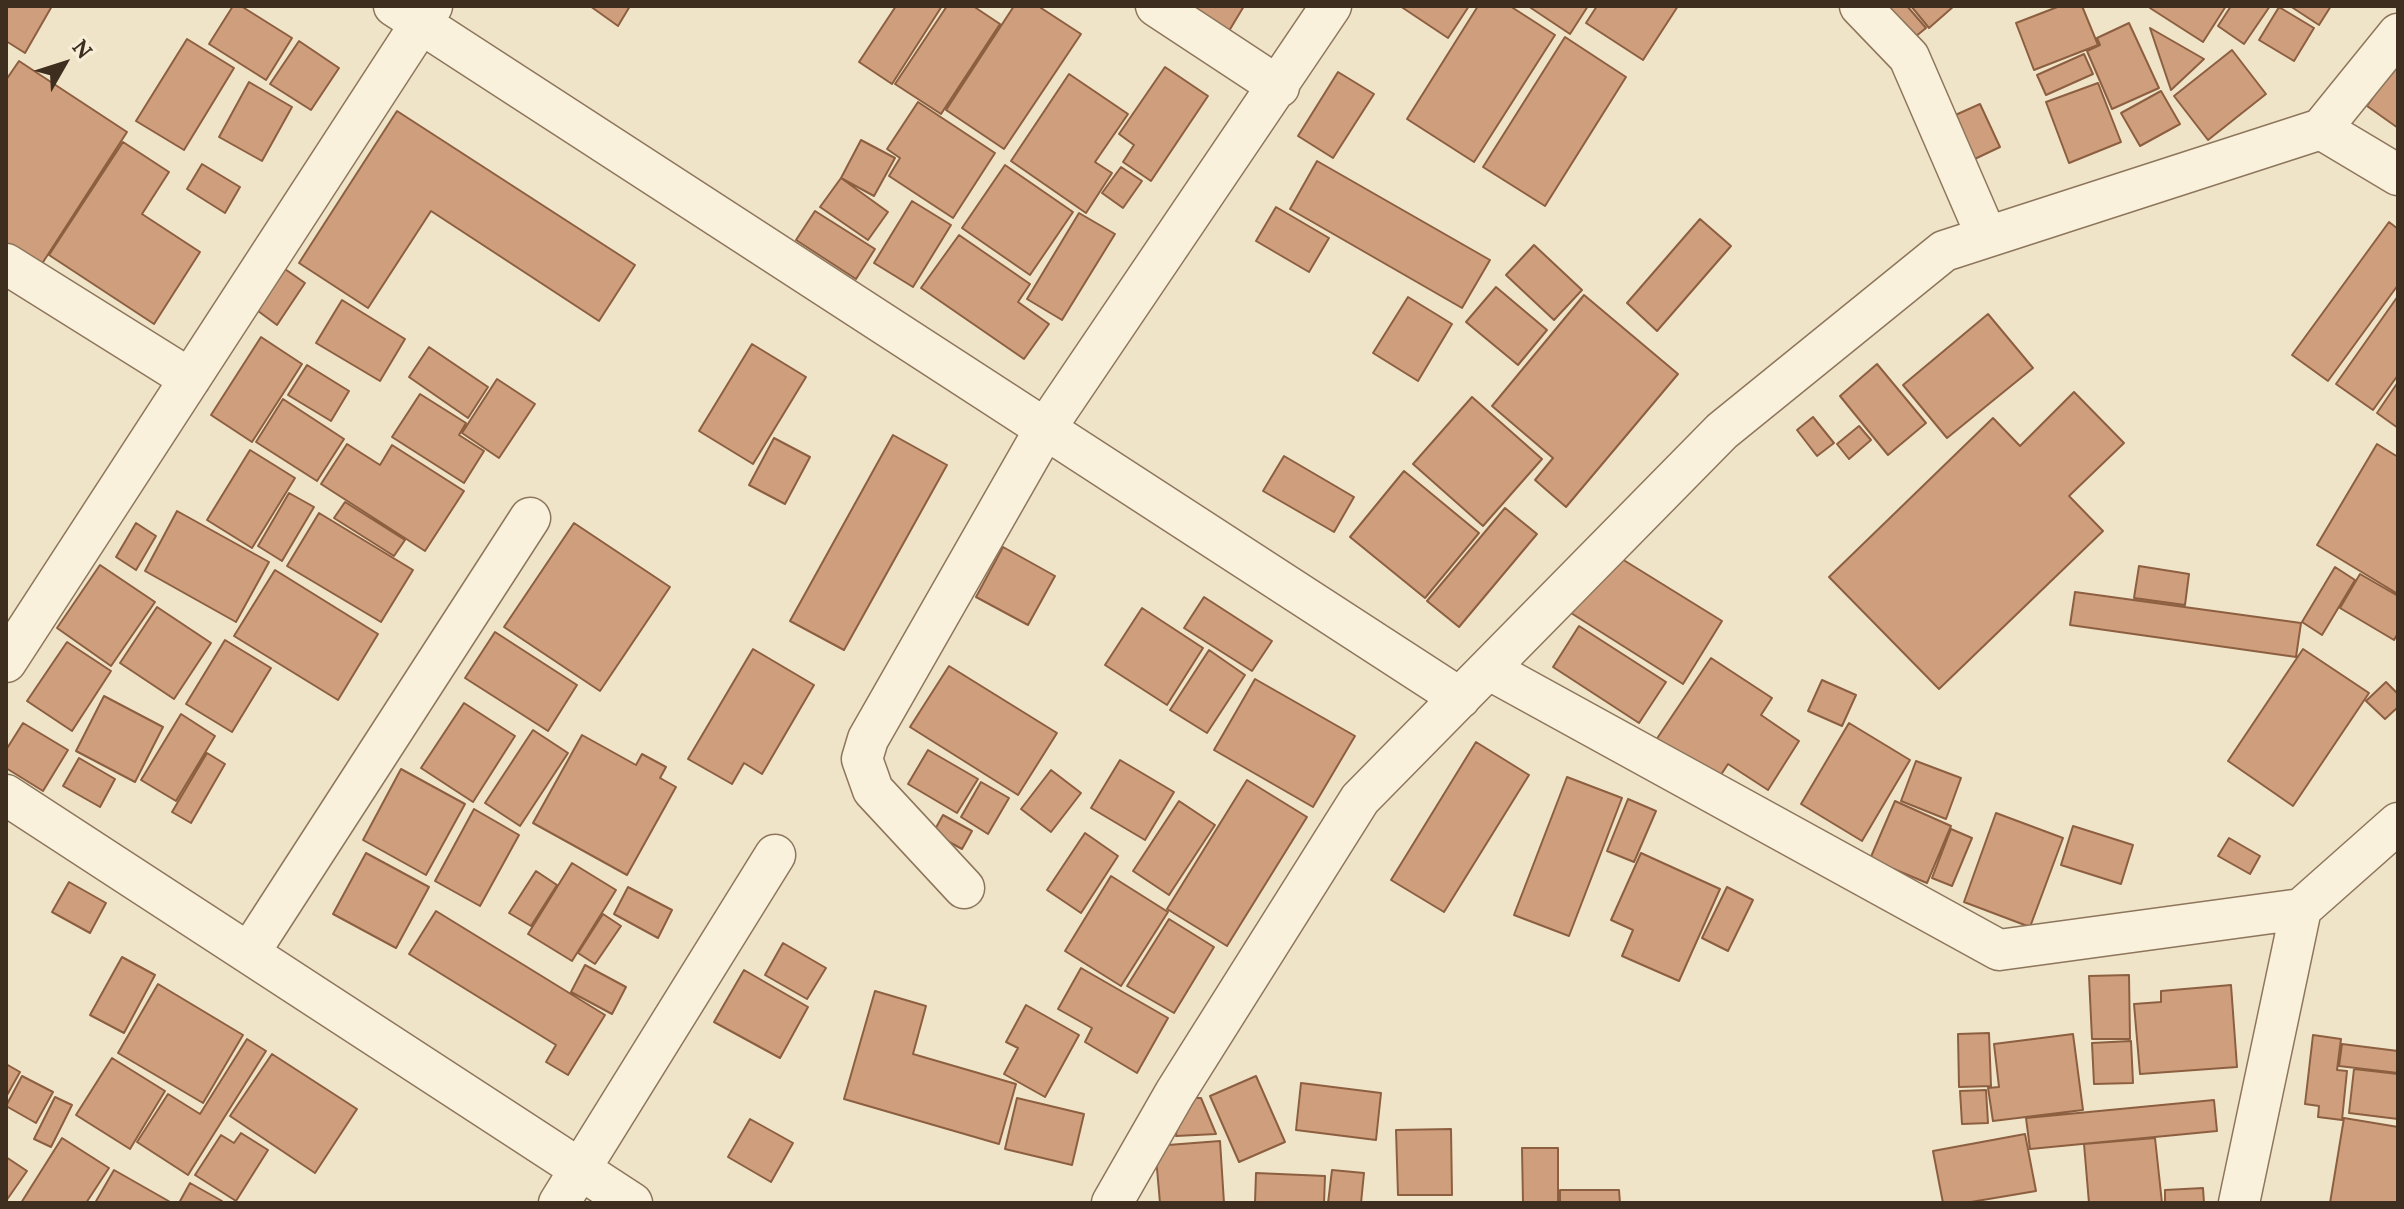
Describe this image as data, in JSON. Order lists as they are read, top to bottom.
{
  "north": "top right"
}
